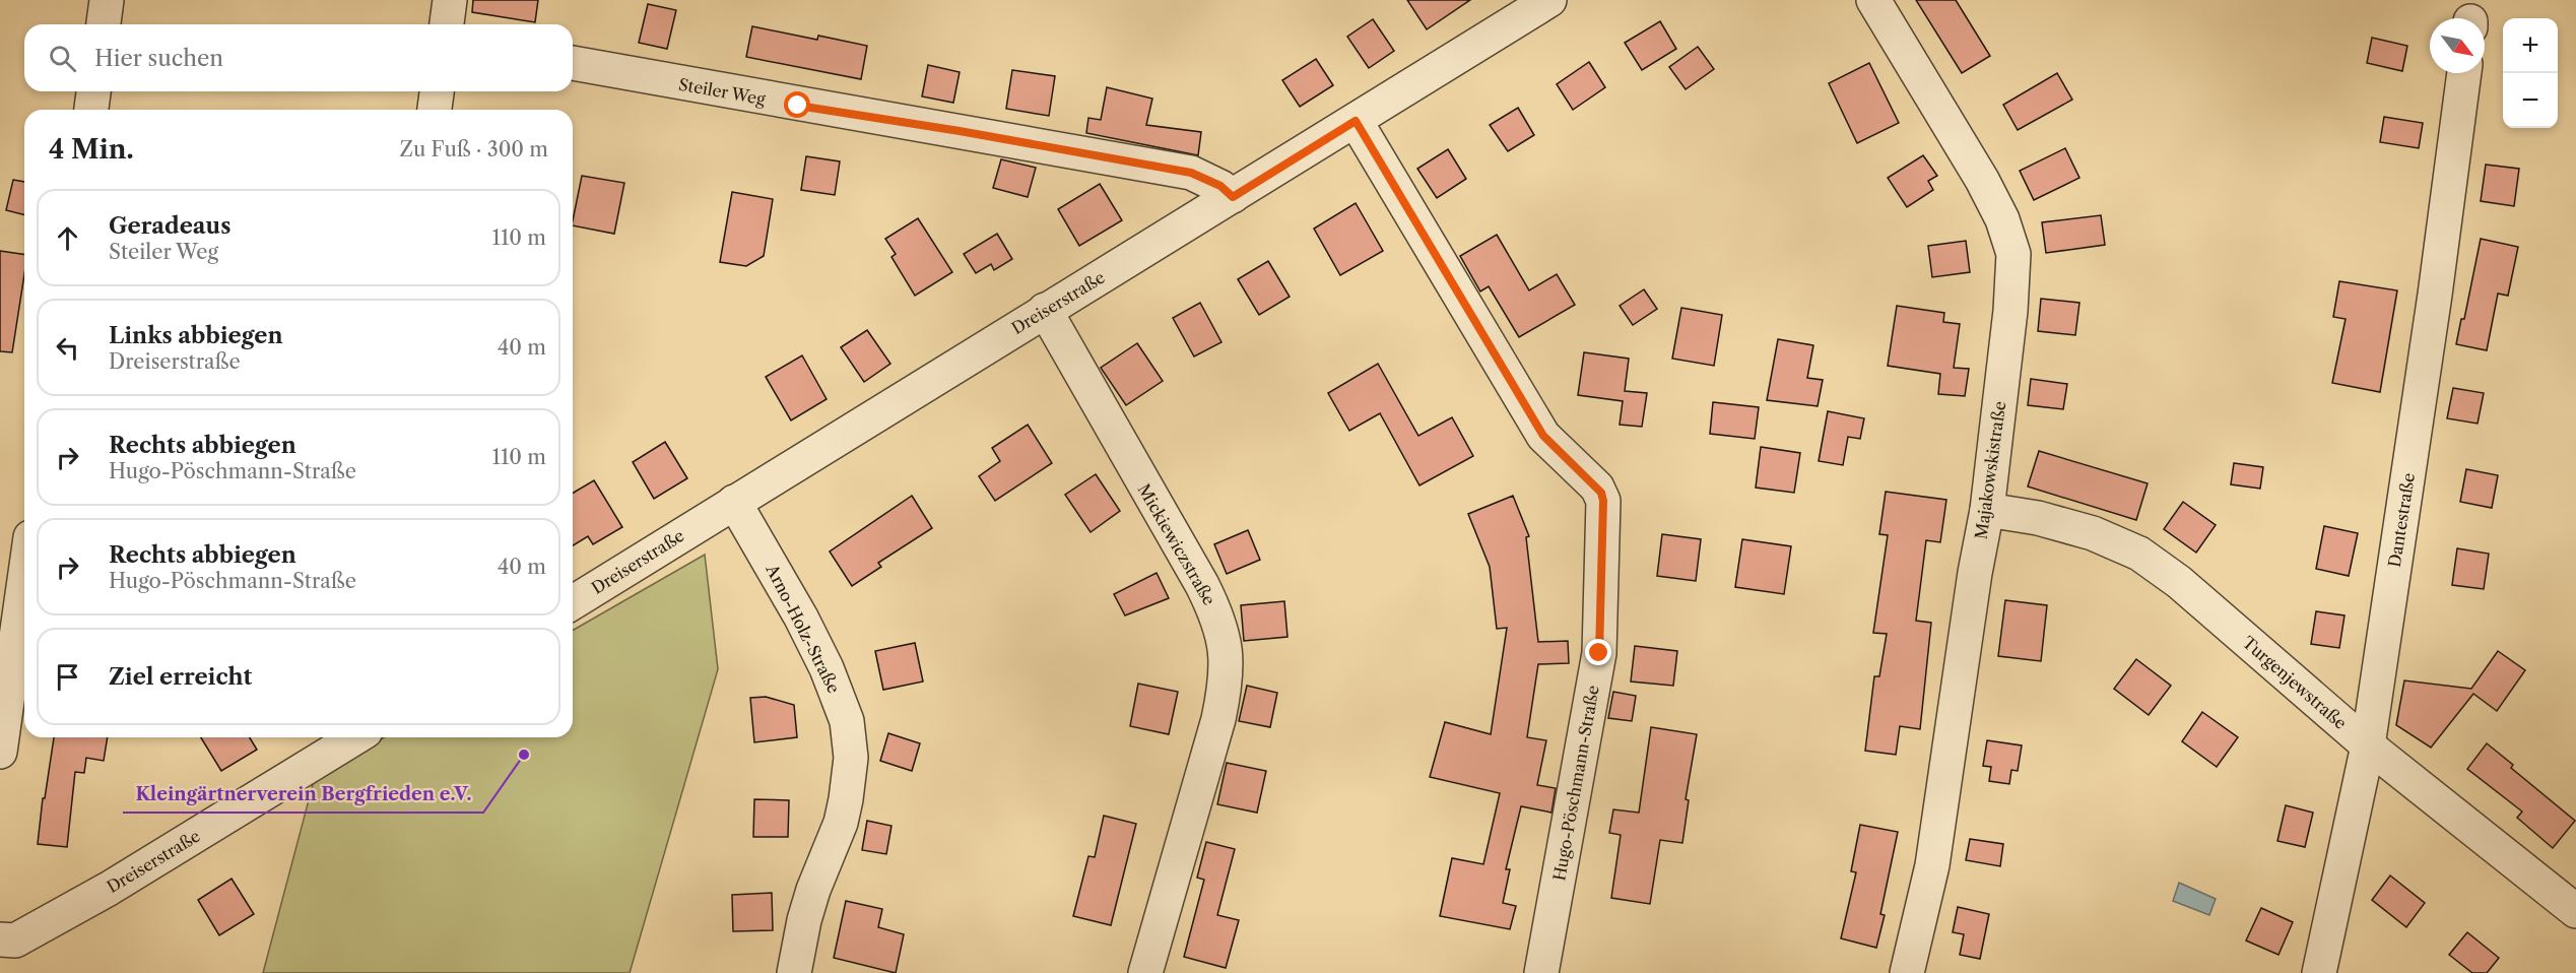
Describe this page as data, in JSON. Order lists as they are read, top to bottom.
{
  "streets": {
    "street": [
      "Steiler Weg",
      "Dreiserstraße",
      "Majakowskistraße",
      "Dantestraße",
      "Mickiewiczstraße",
      "Arno-Holz-Straße",
      "Turgenjewstraße",
      "Hugo-Pöschmann-Straße"
    ]
  },
  "crossings": [
    ["Steiler Weg", "Dreiserstraße"],
    ["Dreiserstraße", "Mickiewiczstraße"],
    ["Dreiserstraße", "Arno-Holz-Straße"],
    ["Dreiserstraße", "Hugo-Pöschmann-Straße"],
    ["Majakowskistraße", "Turgenjewstraße"],
    ["Dantestraße", "Turgenjewstraße"]
  ],
  "places": ["Kleingärtnerverein Bergfrieden e.V."],
  "north": "bottom right",
  "page": {
    "map_buttons": ["+", "−"],
    "search": "Hier suchen",
    "heading": ["4 Min.", "Zu Fuß · 300 m"],
    "list": [
      ["Geradeaus", "Steiler Weg", "110 m"],
      ["Links abbiegen", "Dreiserstraße", "40 m"],
      ["Rechts abbiegen", "Hugo-Pöschmann-Straße", "110 m"],
      ["Rechts abbiegen", "Hugo-Pöschmann-Straße", "40 m"],
      "Ziel erreicht"
    ]
  }
}
